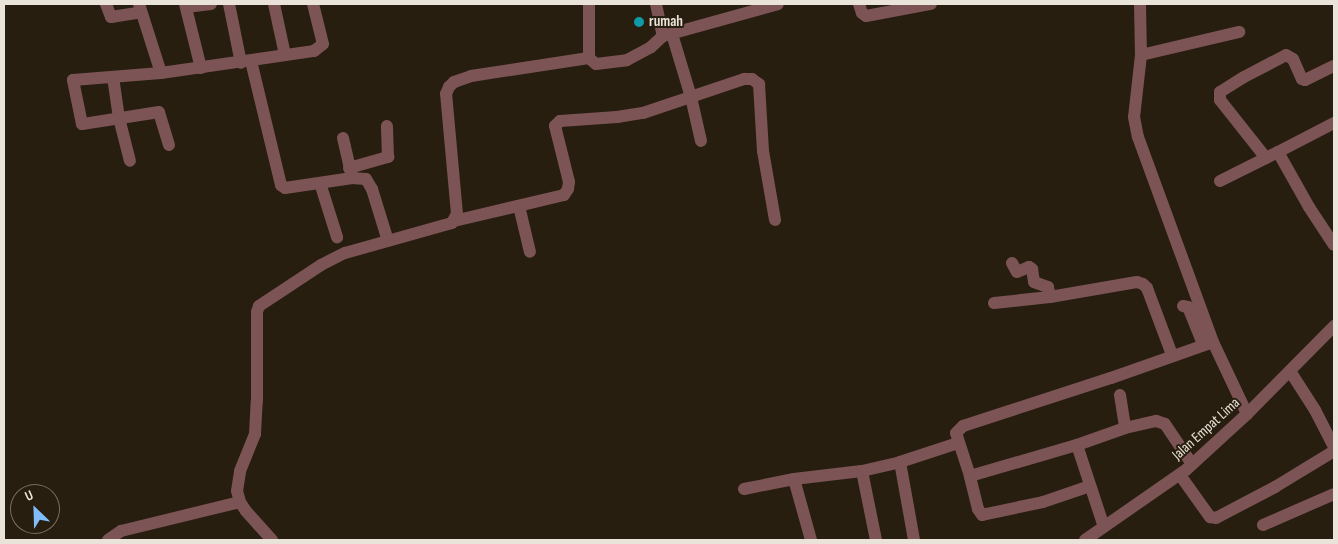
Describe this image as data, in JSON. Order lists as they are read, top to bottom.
{
  "streets": {
    "street": ["Jalan Empat Lima"]
  },
  "places": ["rumah"],
  "north": "top left"
}
